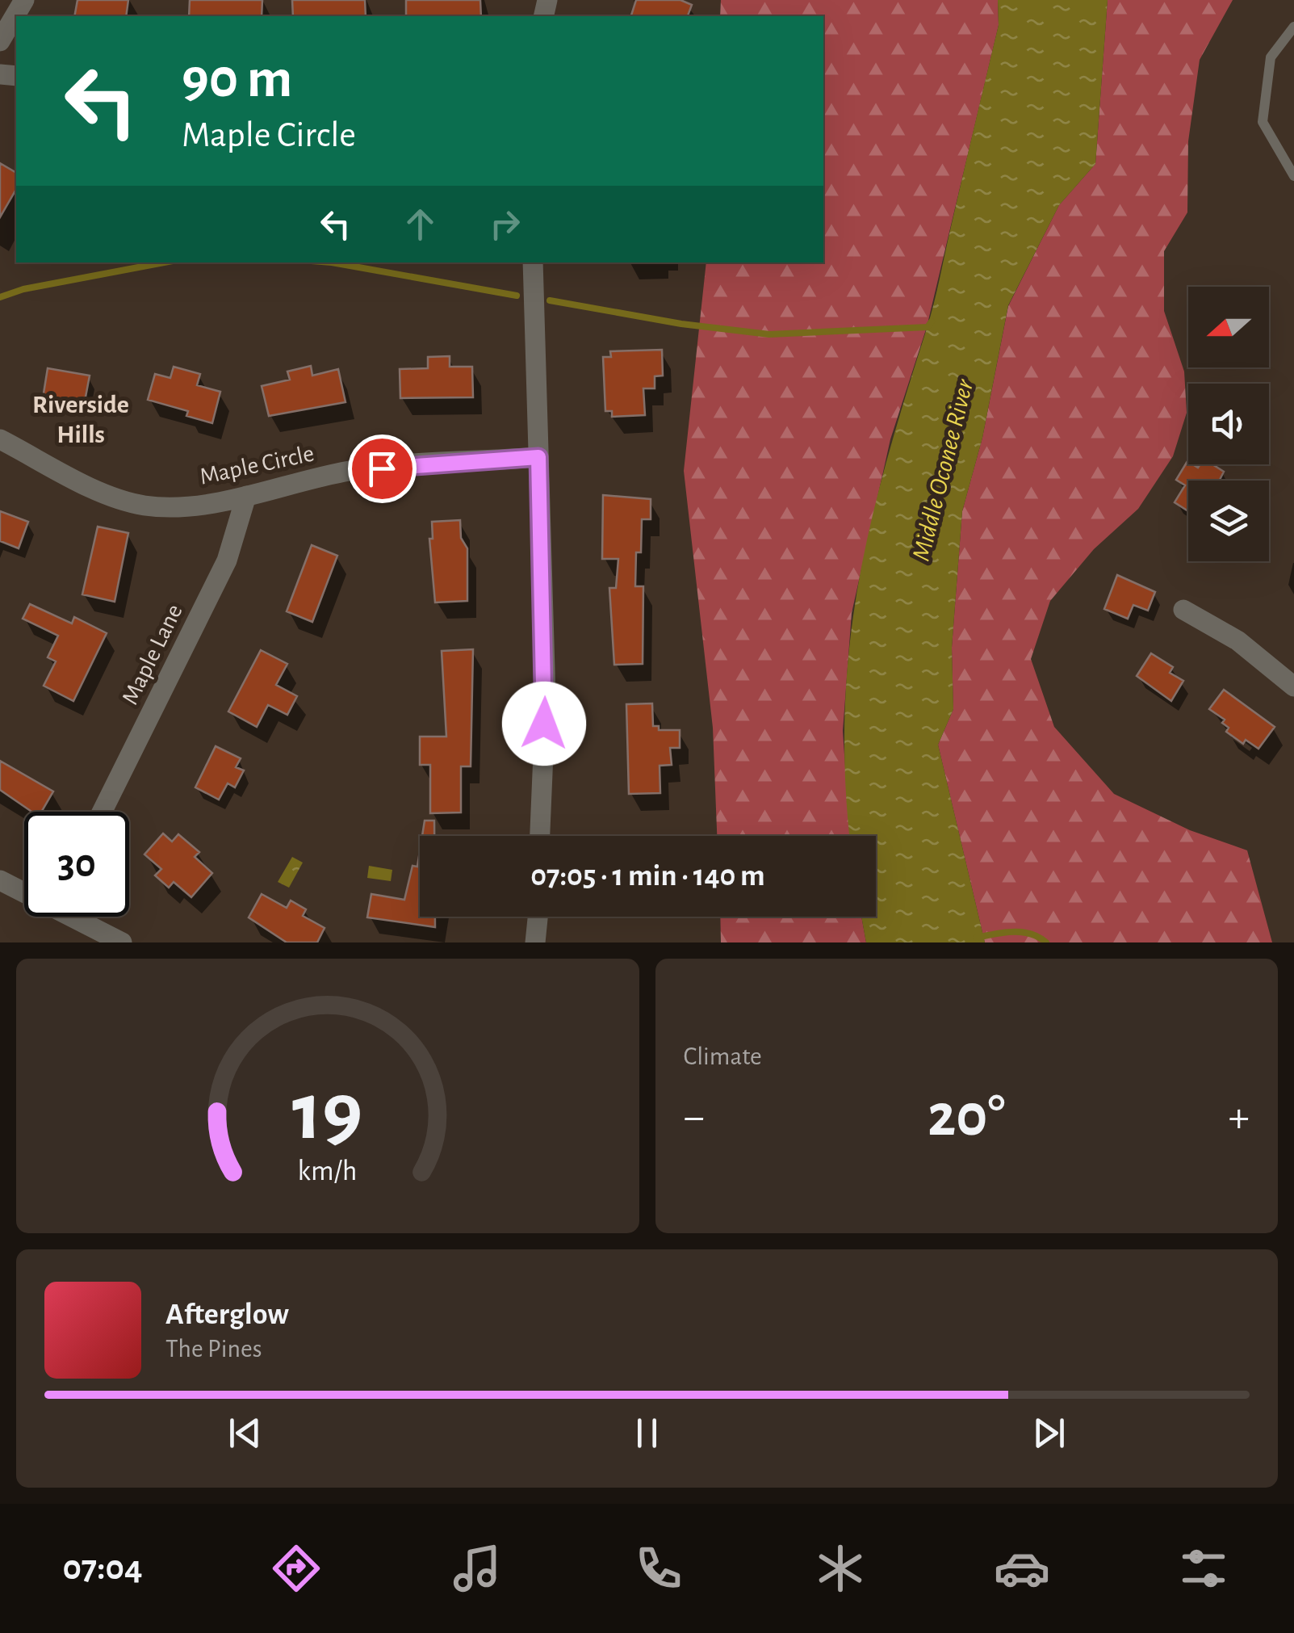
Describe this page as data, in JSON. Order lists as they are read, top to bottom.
{
  "streets": {
    "street": ["Maple Circle", "Maple Lane"]
  },
  "crossings": [
    ["Maple Circle", "Maple Lane"]
  ],
  "districts": ["Riverside Hills"],
  "water": ["Middle Oconee River"],
  "north": "left",
  "page": {
    "turn": ["90 m", "Maple Circle"],
    "limit": "30",
    "trip": "07:05 · 1 min · 140 m",
    "tile": "Climate",
    "heat": ["−", "20°", "+"],
    "song": ["Afterglow", "The Pines"],
    "tabs": "07:04",
    "gauge": ["19", "km/h"]
  }
}
